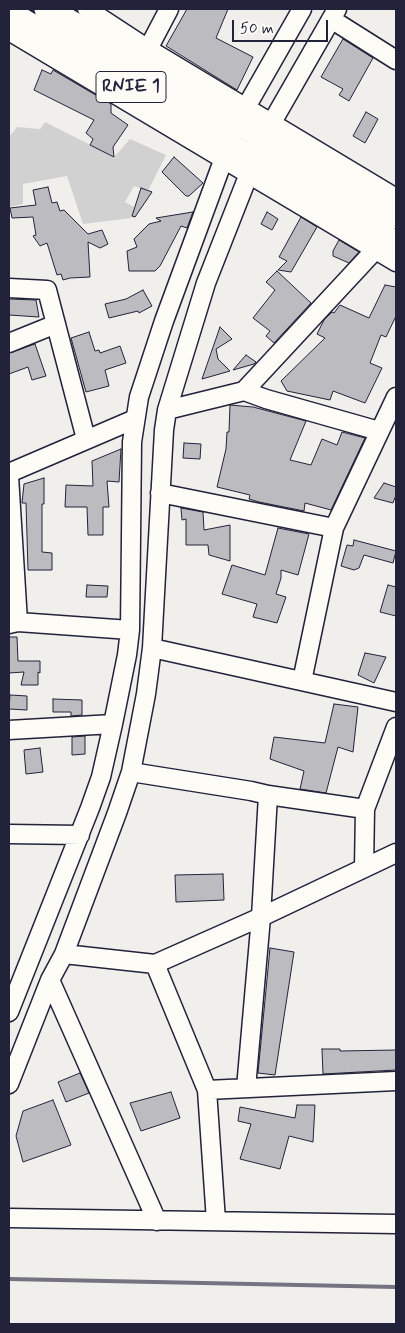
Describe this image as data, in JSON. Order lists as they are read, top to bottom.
{
  "streets": {
    "highway": ["RNIE 1"]
  },
  "scale_bar": "50 m"
}
